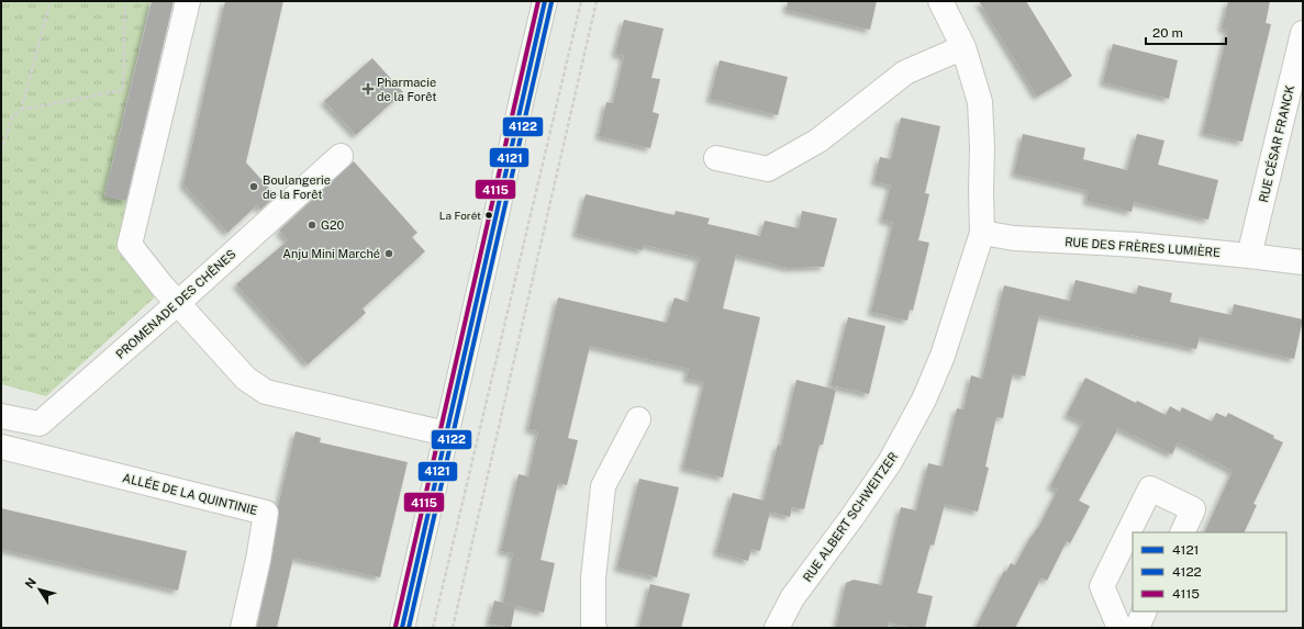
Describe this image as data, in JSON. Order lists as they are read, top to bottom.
{
  "streets": {
    "street": [
      "RUE CÉSAR FRANCK",
      "RUE DES FRÈRES LUMIÈRE",
      "PROMENADE DES CHÊNES",
      "ALLÉE DE LA QUINTINIE",
      "RUE ALBERT SCHWEITZER"
    ]
  },
  "crossings": [
    ["RUE CÉSAR FRANCK", "RUE DES FRÈRES LUMIÈRE"],
    ["RUE DES FRÈRES LUMIÈRE", "RUE ALBERT SCHWEITZER"]
  ],
  "places": {
    "health": ["Pharmacie de la Forêt"],
    "other": [
      "Boulangerie de la Forêt",
      "La Forêt",
      "G20",
      "Anju Mini Marché"
    ]
  },
  "lines": ["transit line 4121", "transit line 4115", "transit line 4122"],
  "legend": ["4121", "4122", "4115"],
  "scale_bar": "20 m",
  "north": "top left"
}
